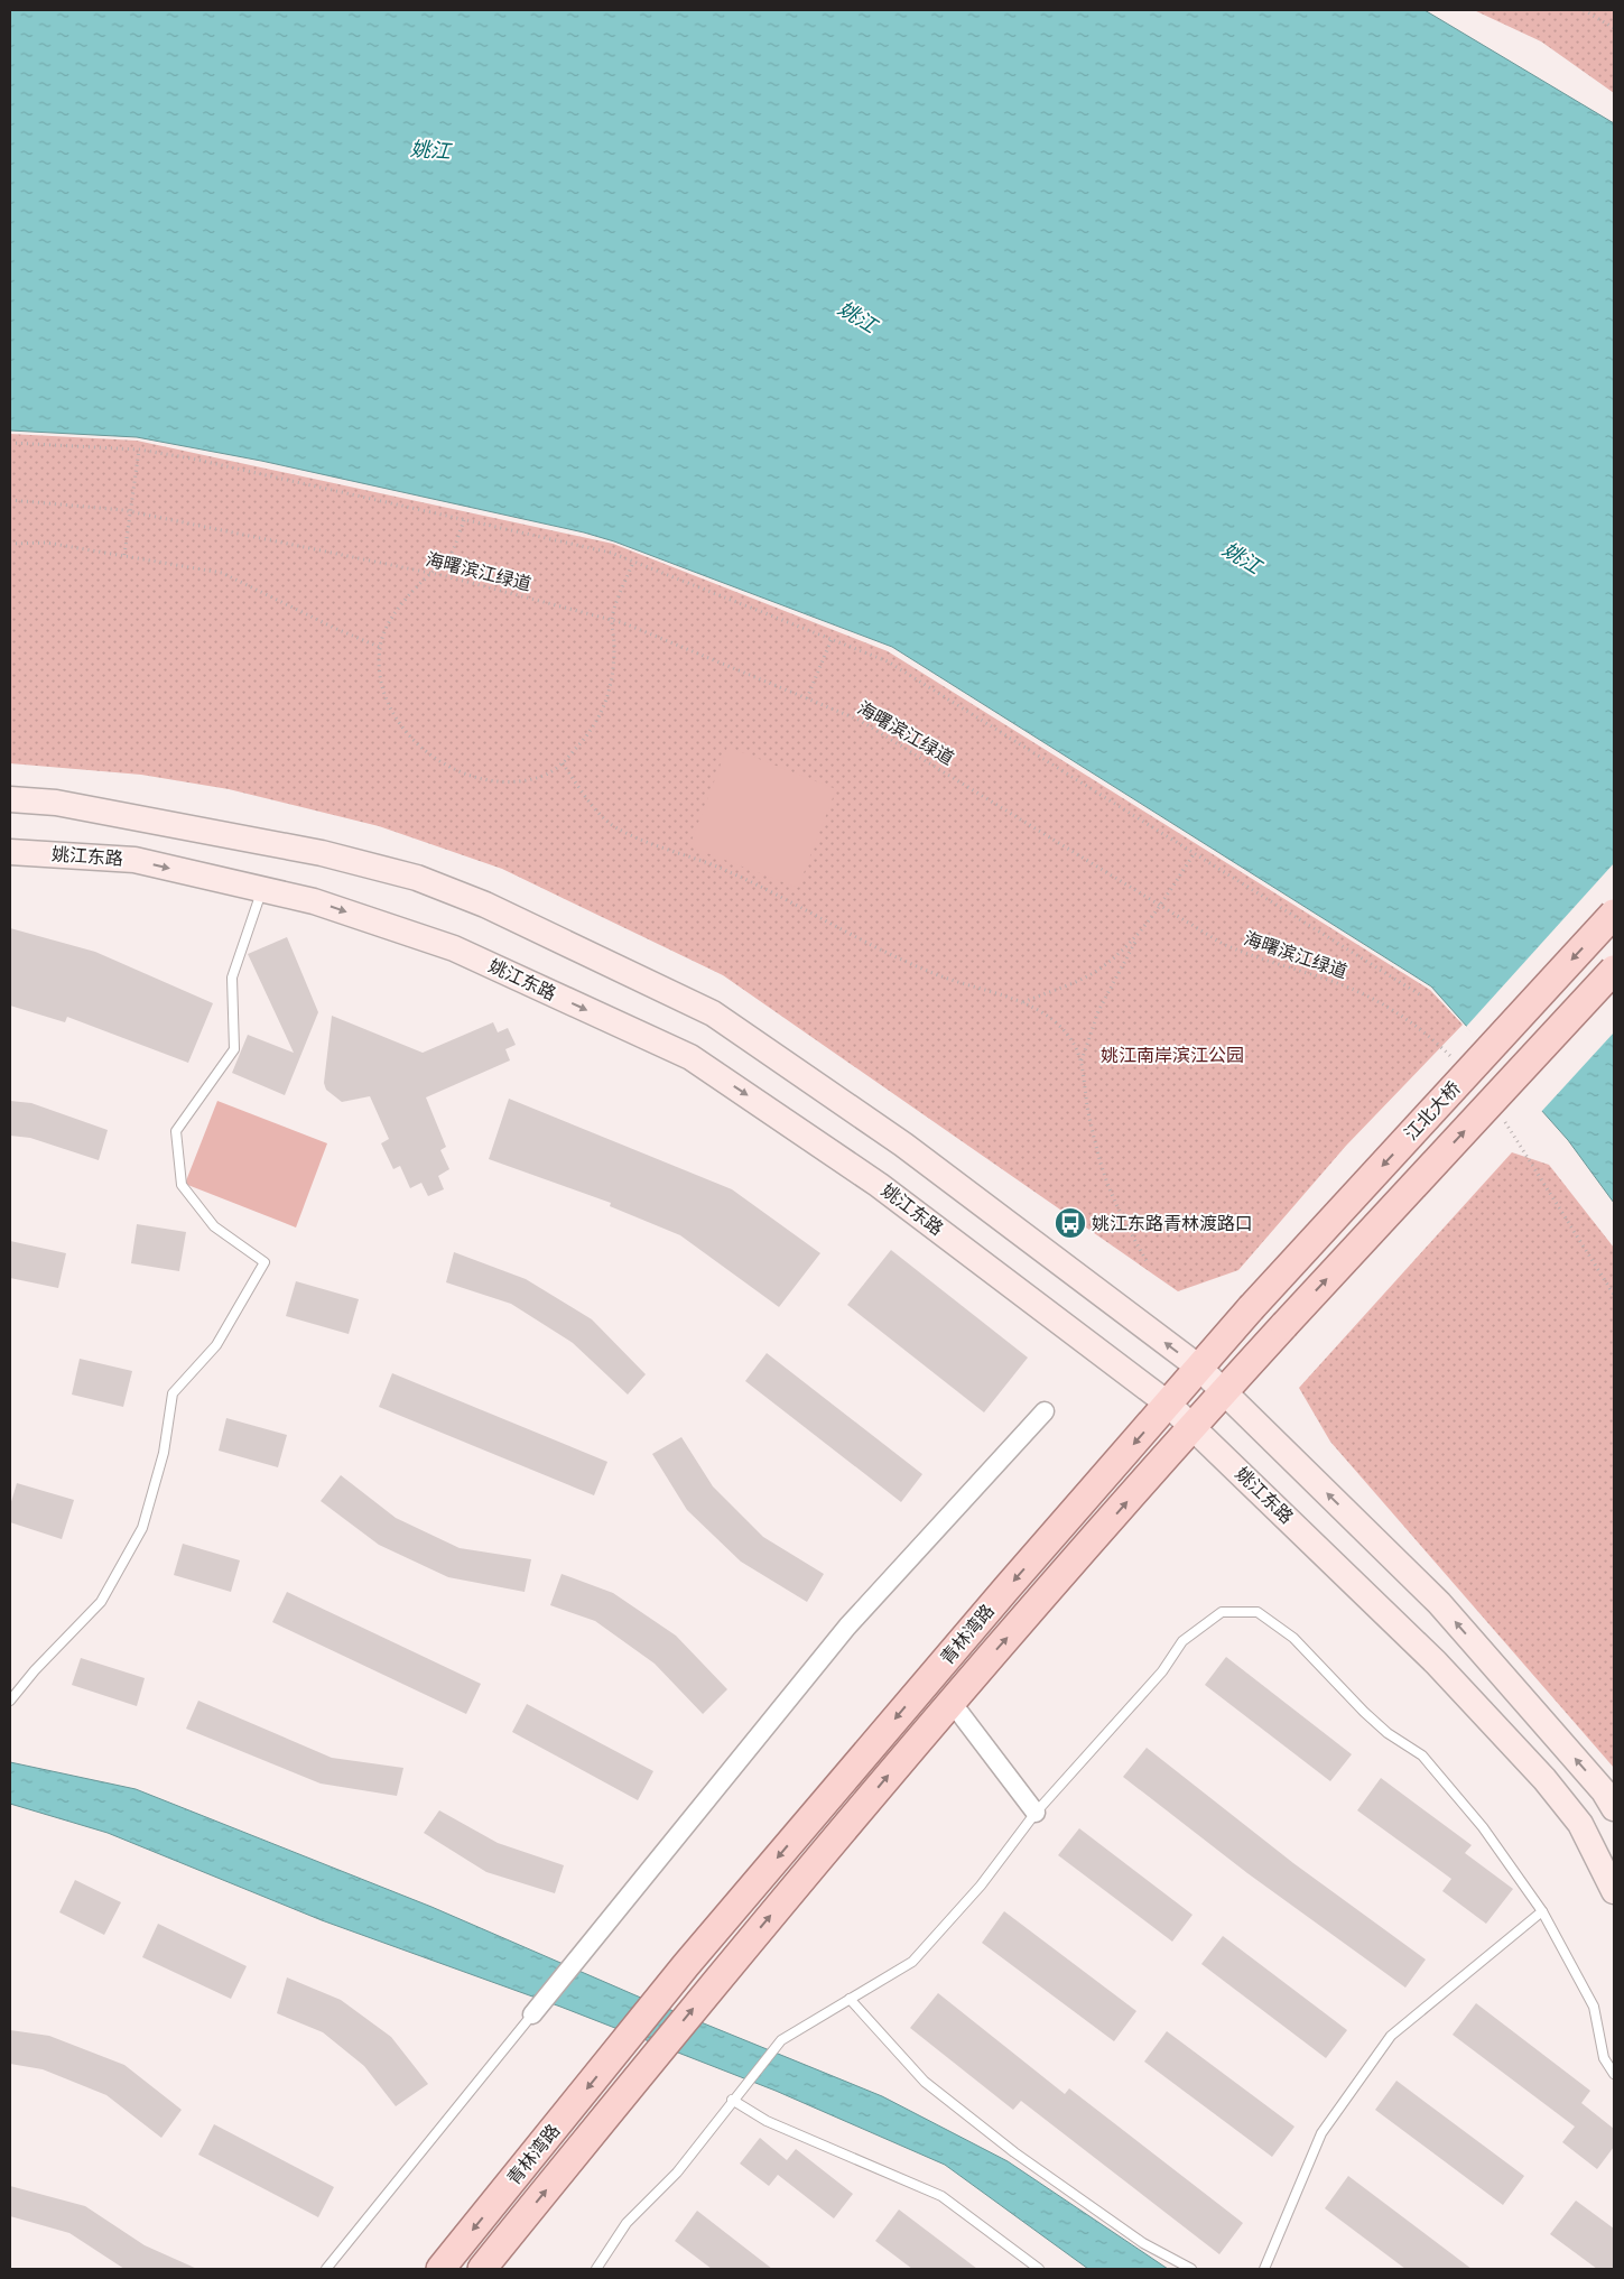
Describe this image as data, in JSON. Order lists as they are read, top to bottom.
{
  "streets": {
    "main road": ["姚江东路", "江北大桥", "青林湾路"],
    "path": ["海曙滨江绿道"]
  },
  "crossings": [
    ["姚江东路", "青林湾路"],
    ["江北大桥", "青林湾路"]
  ],
  "water": ["姚江"],
  "parks": ["姚江南岸滨江公园"],
  "places": {
    "bus stop": ["姚江东路青林渡路口"]
  }
}
